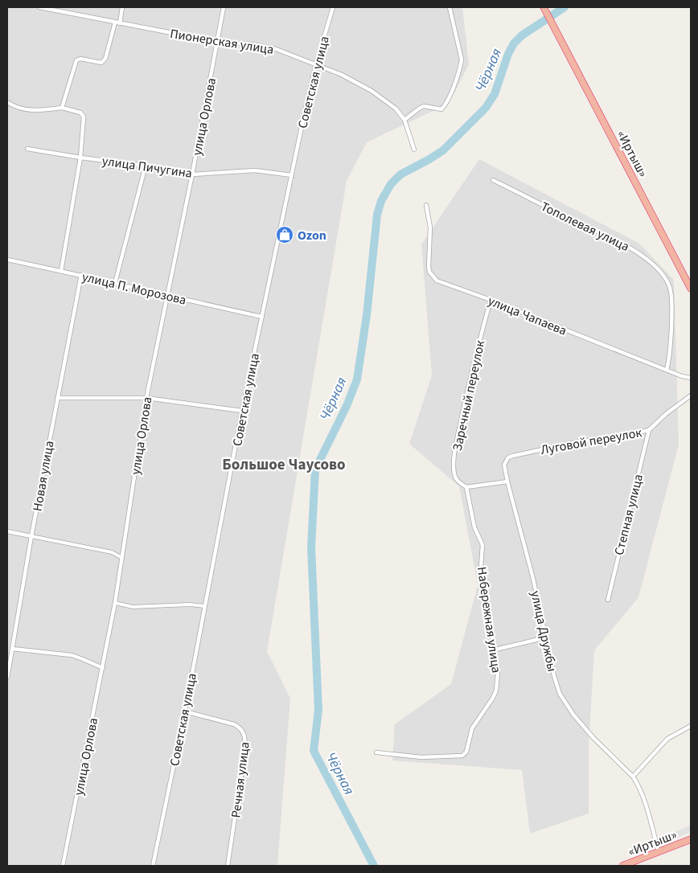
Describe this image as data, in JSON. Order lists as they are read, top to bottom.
{
  "streets": {
    "highway": ["«Иртыш»"],
    "street": [
      "Пионерская улица",
      "Советская улица",
      "улица Орлова",
      "улица Пичугина",
      "Тополевая улица",
      "улица П. Морозова",
      "улица Чапаева",
      "Заречный переулок",
      "Луговой переулок",
      "Новая улица",
      "Степная улица",
      "Набережная улица",
      "улица Дружбы",
      "Речная улица"
    ]
  },
  "crossings": [
    ["Пионерская улица", "Советская улица"],
    ["Пионерская улица", "улица Орлова"],
    ["Советская улица", "улица Пичугина"],
    ["Советская улица", "улица П. Морозова"],
    ["Советская улица", "Речная улица"],
    ["улица Орлова", "улица Пичугина"],
    ["улица Орлова", "улица П. Морозова"],
    ["Тополевая улица", "улица Чапаева"],
    ["улица П. Морозова", "Новая улица"],
    ["улица Чапаева", "Заречный переулок"],
    ["Заречный переулок", "Набережная улица"],
    ["Луговой переулок", "Степная улица"],
    ["Луговой переулок", "улица Дружбы"]
  ],
  "districts": ["Большое Чаусово"],
  "water": ["Чёрная"],
  "places": {
    "shop": ["Ozon"]
  }
}
